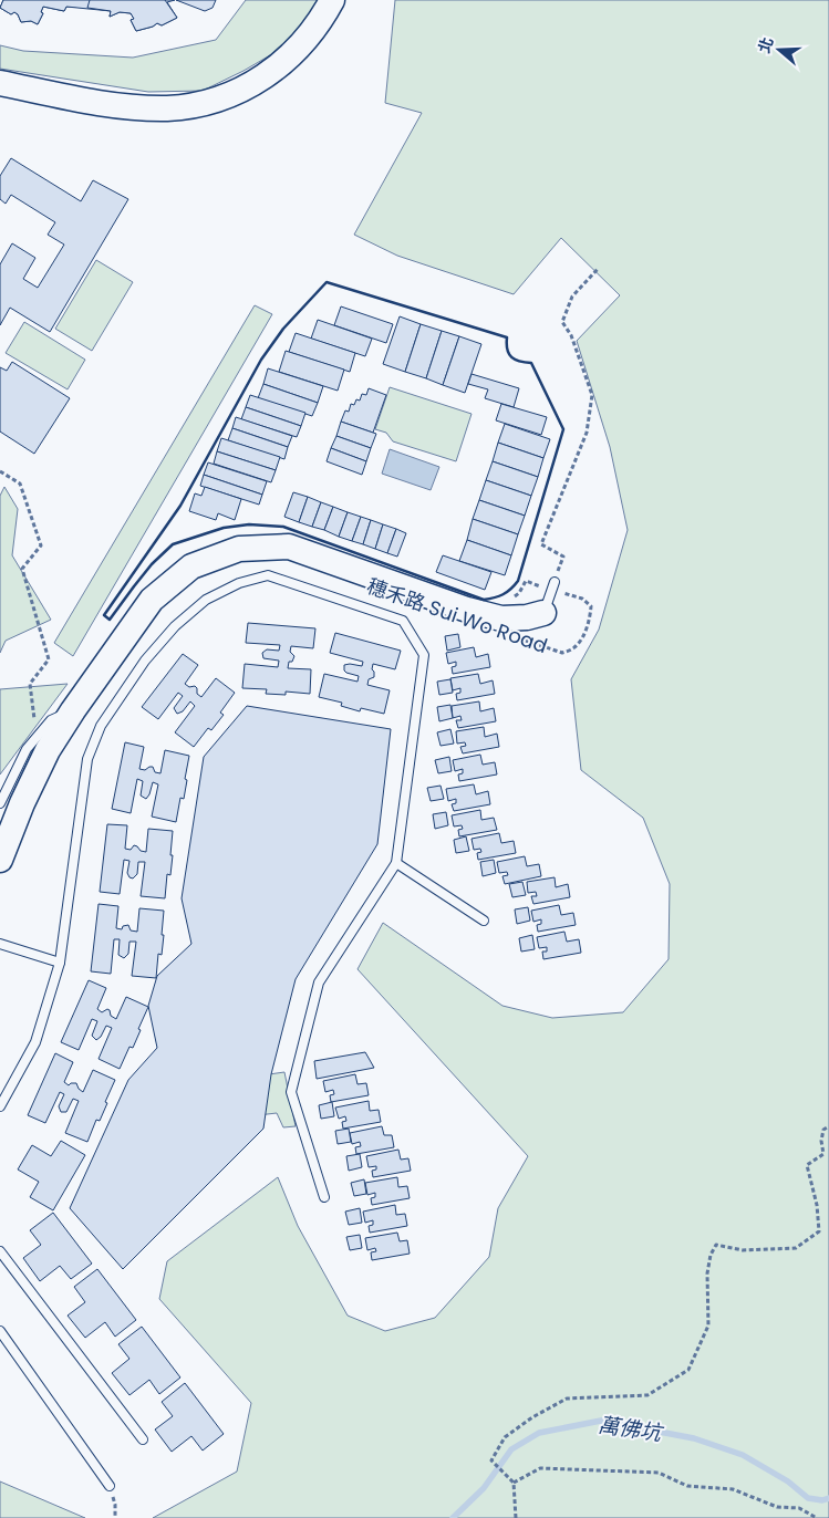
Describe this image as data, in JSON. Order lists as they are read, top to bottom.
{
  "streets": {
    "street": ["穗禾路 Sui Wo Road"]
  },
  "water": ["萬佛坑"],
  "north": "left"
}
